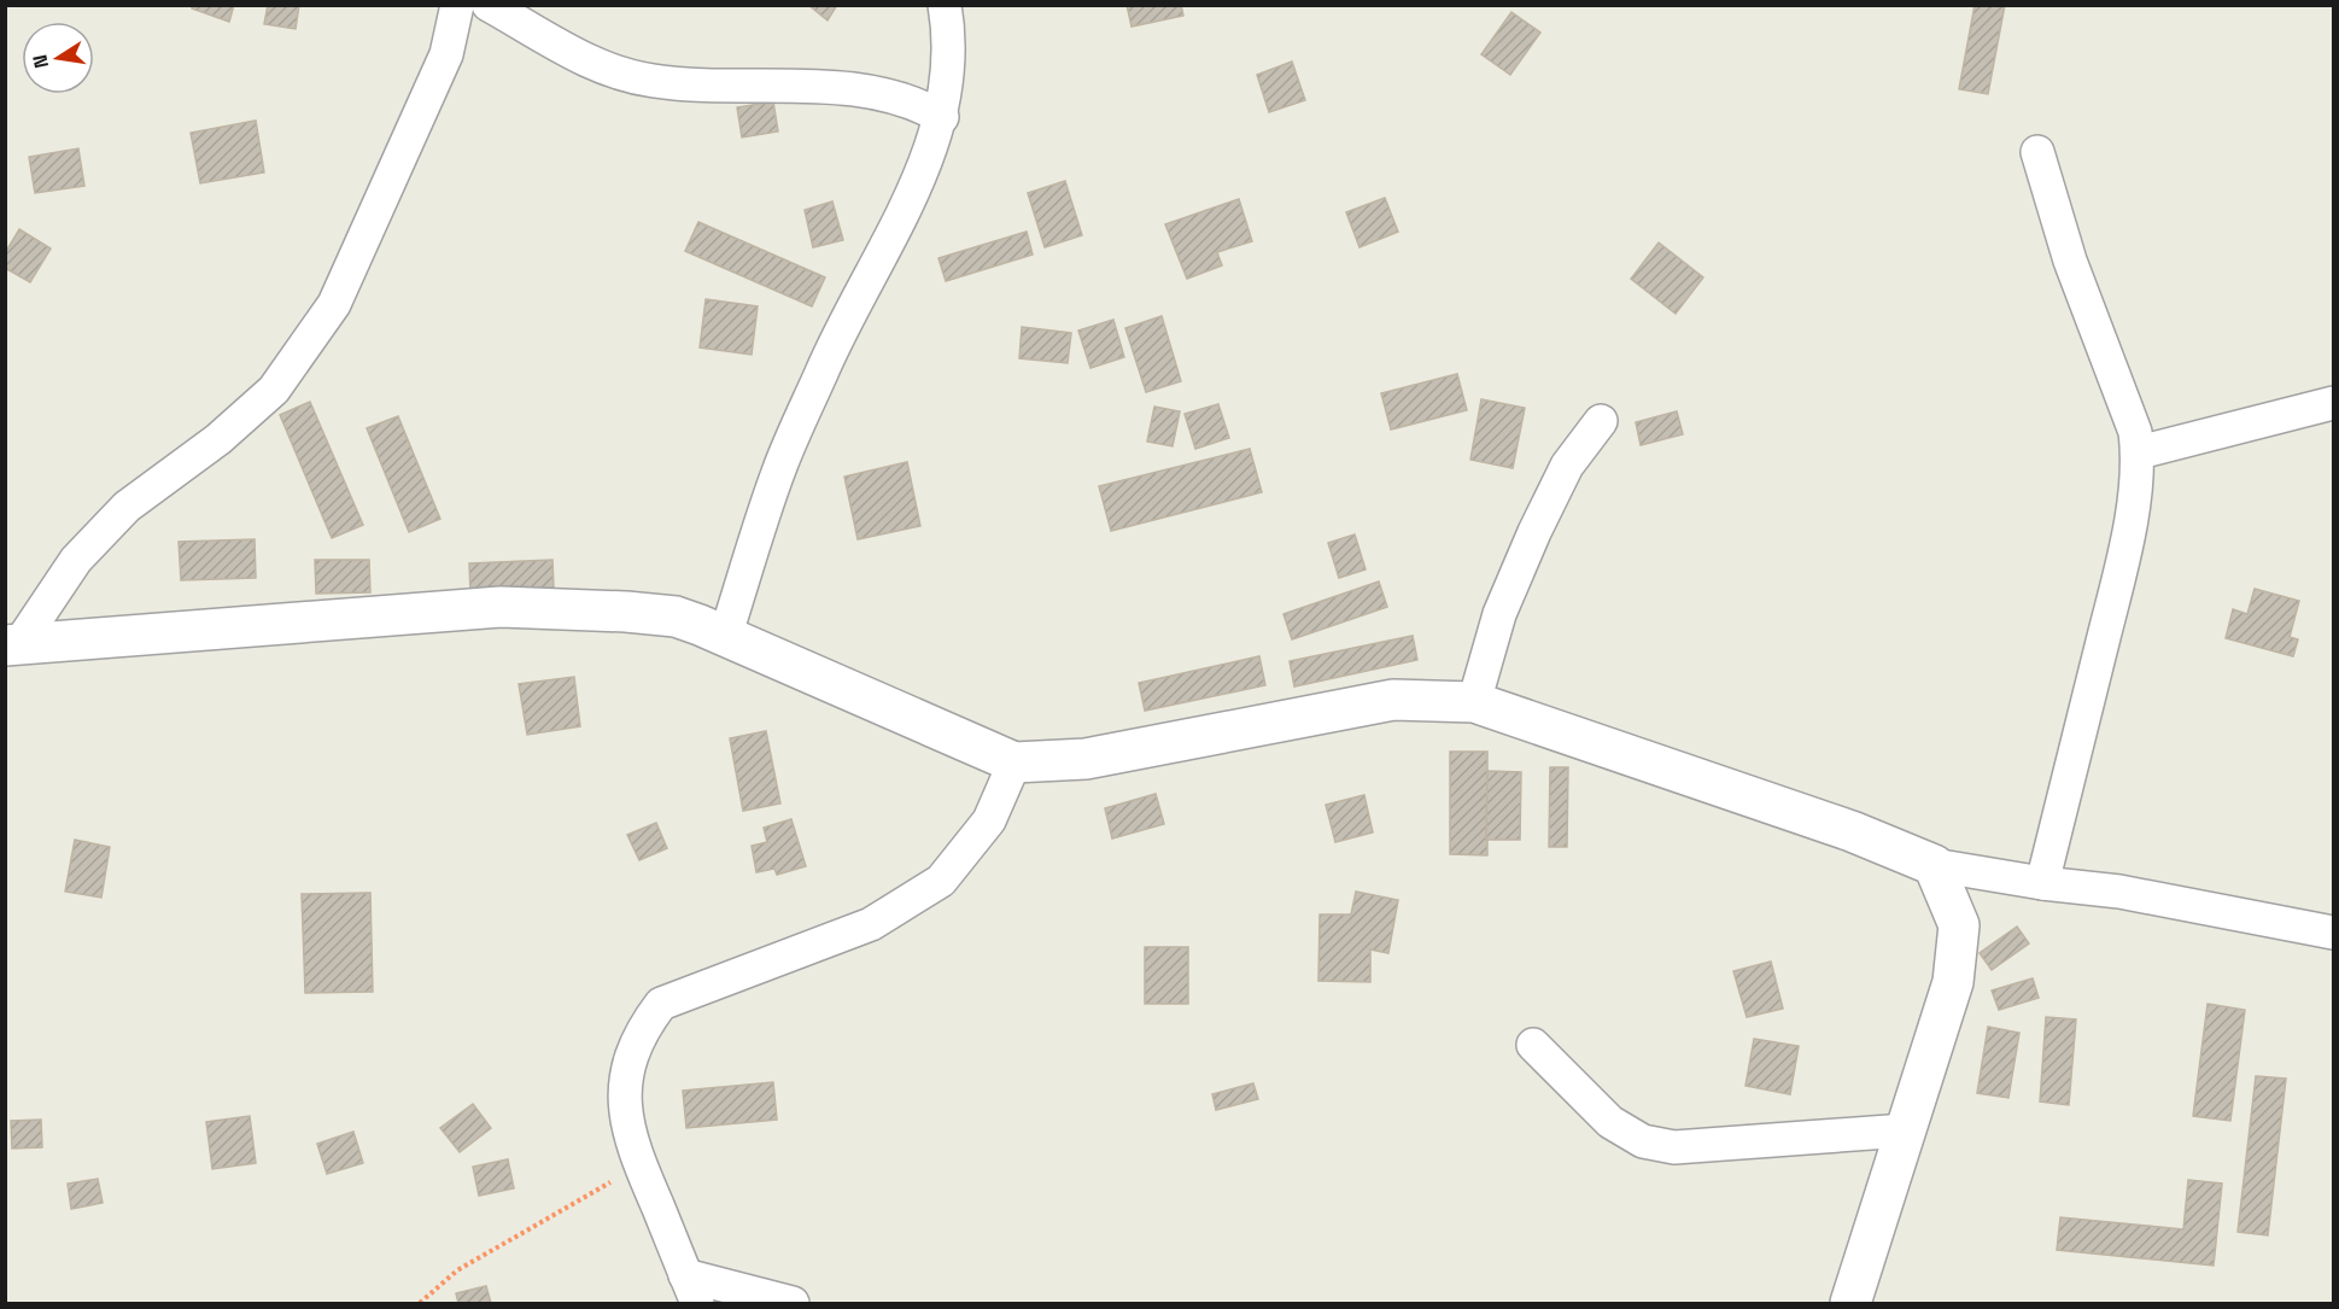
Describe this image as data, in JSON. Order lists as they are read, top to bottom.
{
  "north": "left"
}
